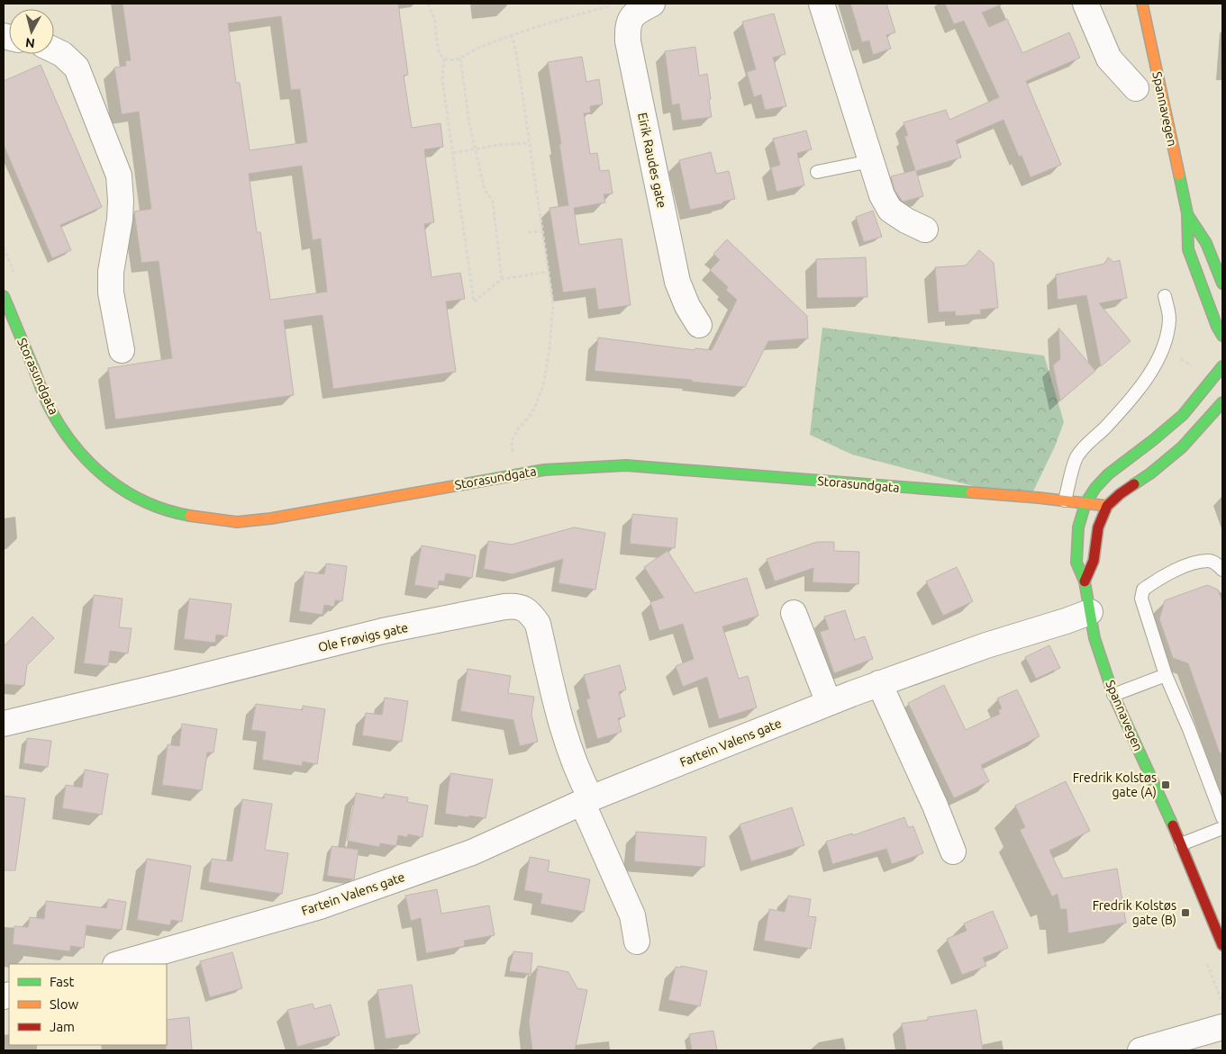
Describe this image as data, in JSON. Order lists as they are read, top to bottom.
{
  "streets": {
    "main road": ["Spannavegen", "Storasundgata"],
    "street": ["Eirik Raudes gate", "Ole Frøvigs gate", "Fartein Valens gate"]
  },
  "crossings": [
    ["Spannavegen", "Storasundgata"],
    ["Spannavegen", "Fartein Valens gate"],
    ["Ole Frøvigs gate", "Fartein Valens gate"]
  ],
  "places": {
    "transit": ["Fredrik Kolstøs gate (A)", "Fredrik Kolstøs gate (B)"]
  },
  "legend": ["Fast", "Slow", "Jam"],
  "north": "bottom"
}
